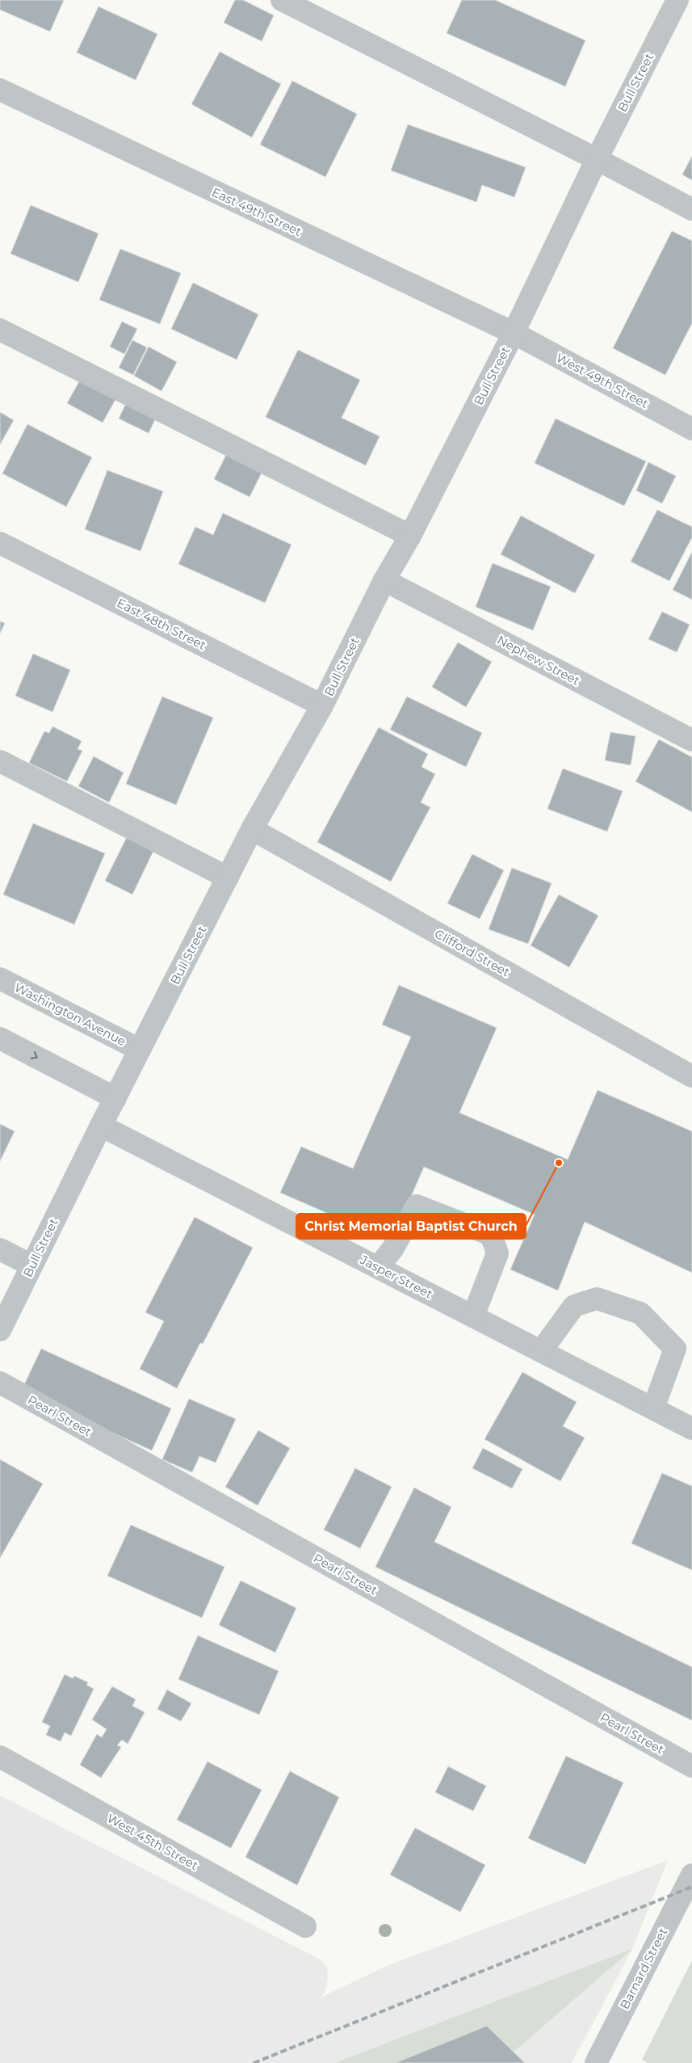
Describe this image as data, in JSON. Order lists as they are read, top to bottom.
{
  "streets": {
    "street": [
      "Bull Street",
      "East 49th Street",
      "West 49th Street",
      "East 48th Street",
      "Nephew Street",
      "Clifford Street",
      "Washington Avenue",
      "Jasper Street",
      "Pearl Street",
      "West 45th Street",
      "Barnard Street"
    ]
  },
  "crossings": [
    ["Bull Street", "East 49th Street"],
    ["Bull Street", "West 49th Street"],
    ["Bull Street", "East 48th Street"],
    ["Bull Street", "Nephew Street"],
    ["Bull Street", "Clifford Street"],
    ["Bull Street", "Washington Avenue"],
    ["Bull Street", "Jasper Street"],
    ["East 49th Street", "West 49th Street"]
  ],
  "places": ["Christ Memorial Baptist Church"]
}
